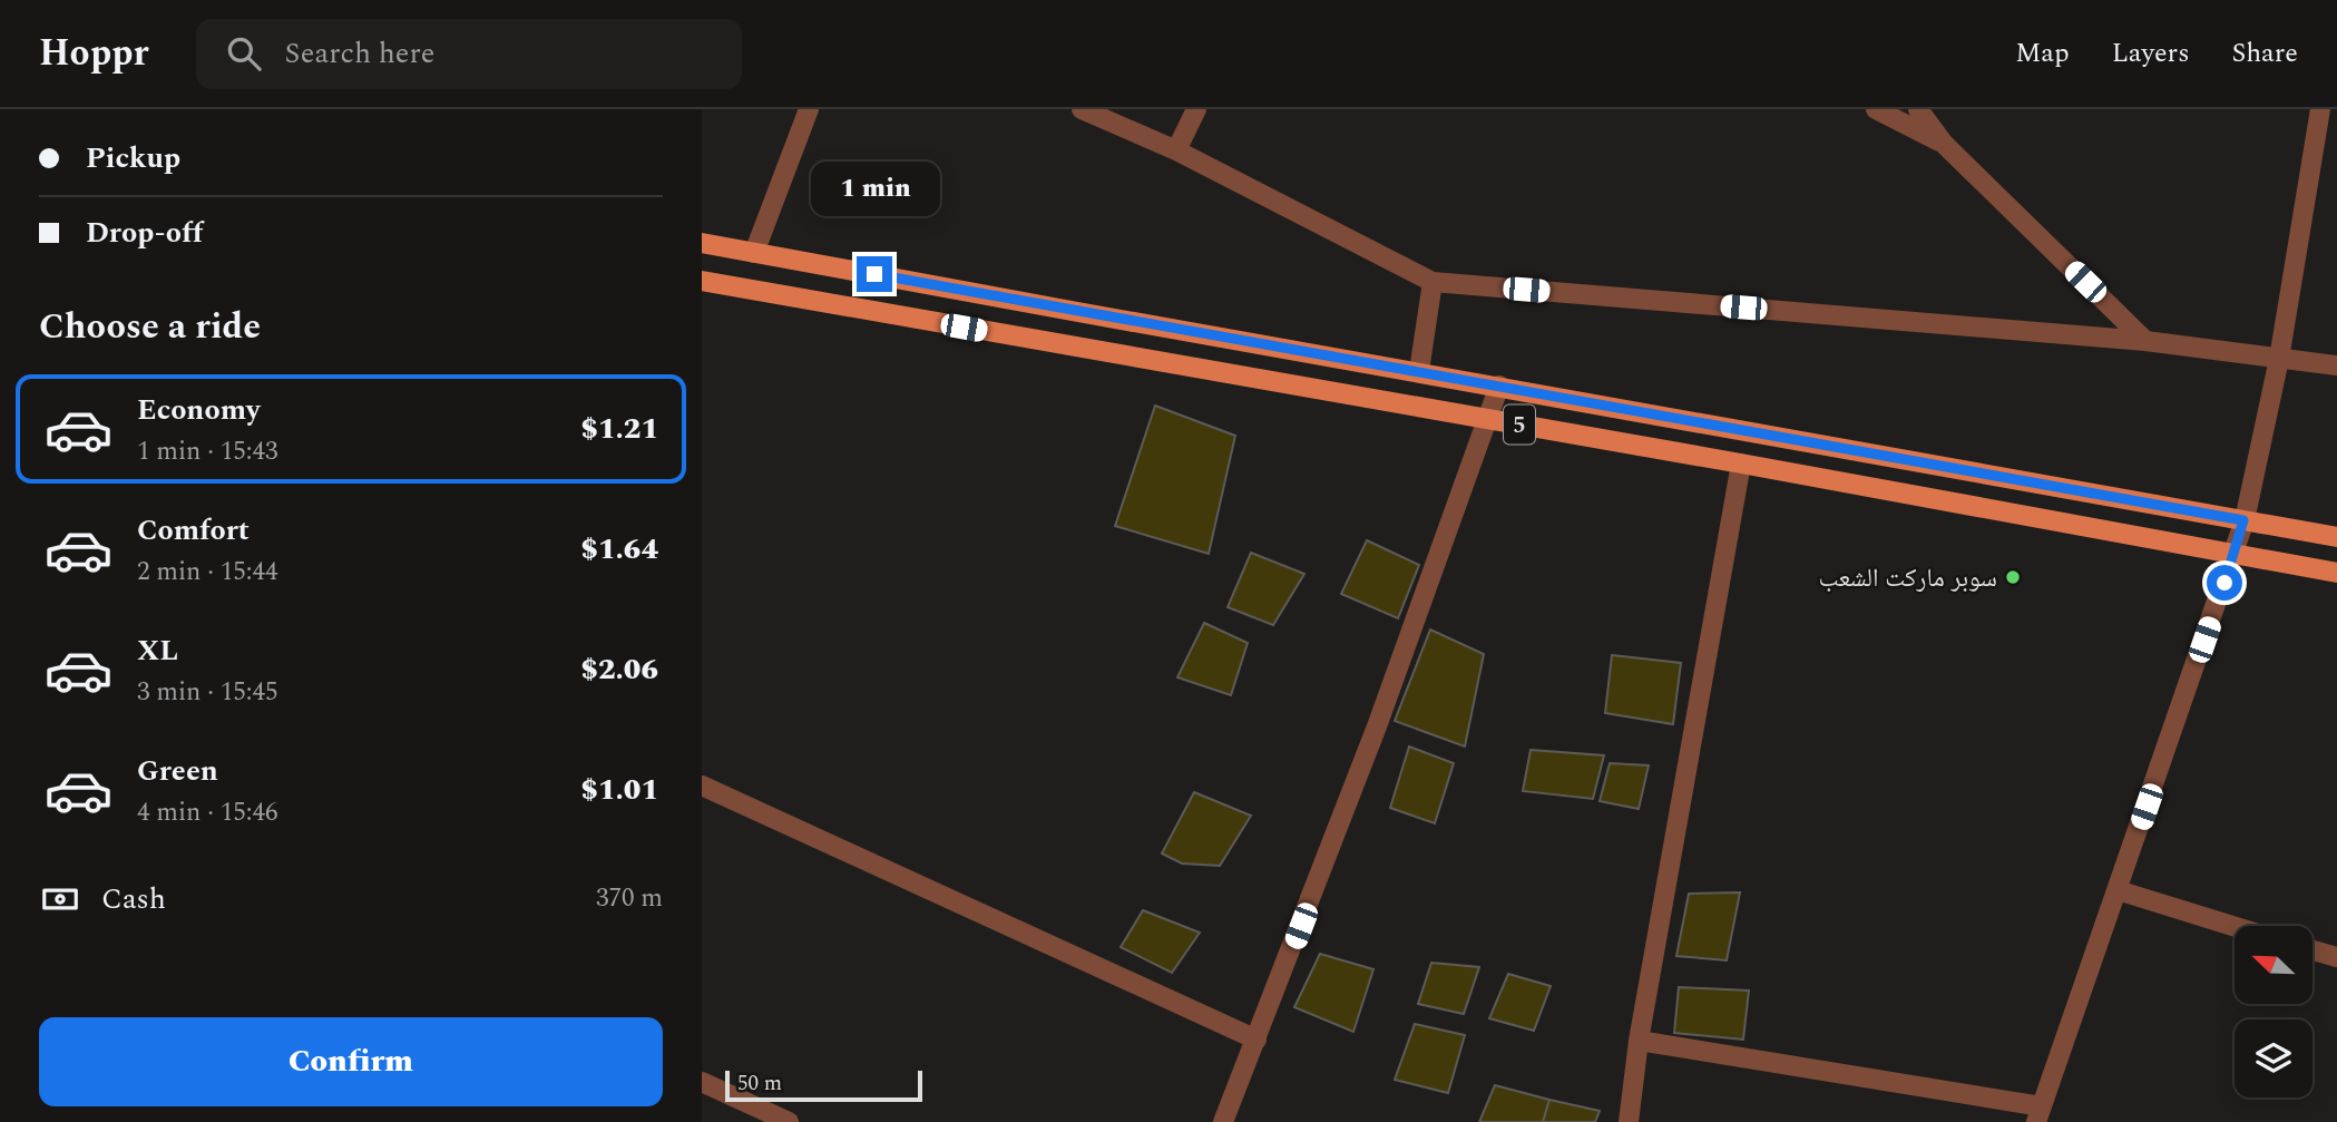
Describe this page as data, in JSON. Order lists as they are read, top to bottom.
{
  "streets": {
    "main road": ["5"]
  },
  "places": ["سوبر ماركت الشعب"],
  "scale_bar": "50 m",
  "north": "top left",
  "page": {
    "header": "Hoppr",
    "search": "Search here",
    "nav": ["Map", "Layers", "Share"],
    "banner": ["Pickup", "Drop-off"],
    "bubble": "1 min",
    "heading": "Choose a ride",
    "list": [
      {
        "name": "Economy",
        "note": "1 min · 15:43",
        "value": "$1.21"
      },
      {
        "name": "Comfort",
        "note": "2 min · 15:44",
        "value": "$1.64"
      },
      {
        "name": "XL",
        "note": "3 min · 15:45",
        "value": "$2.06"
      },
      {
        "name": "Green",
        "note": "4 min · 15:46",
        "value": "$1.01"
      }
    ],
    "pay": ["Cash", "370 m"],
    "buttons": "Confirm",
    "scale": "50 m"
  }
}
